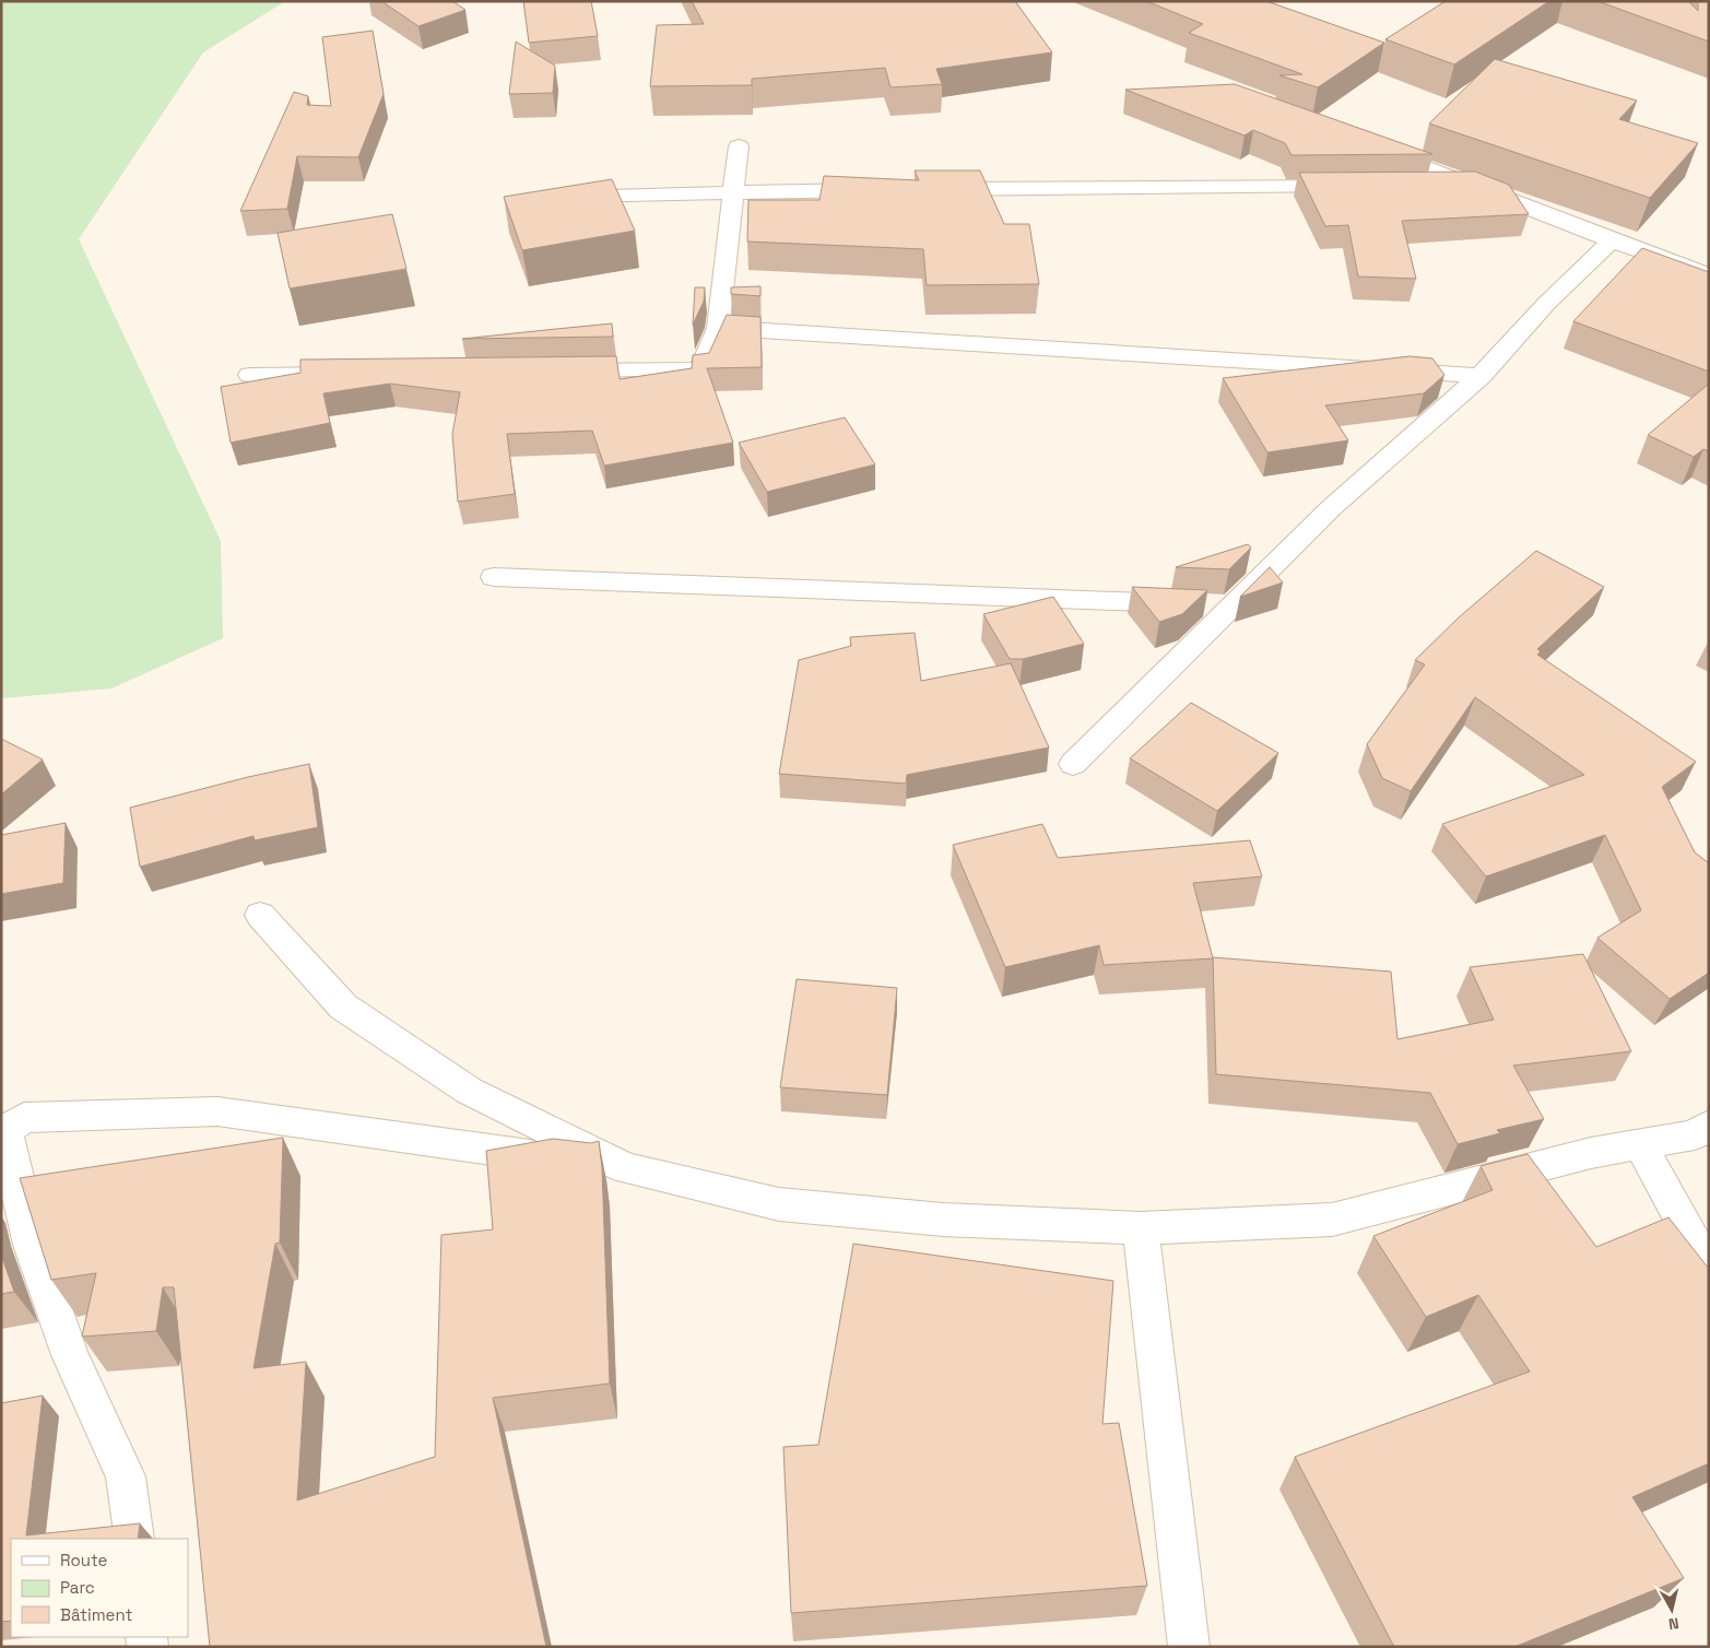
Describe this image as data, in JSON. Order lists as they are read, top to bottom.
{
  "legend": ["Route", "Parc", "Bâtiment"],
  "north": "bottom"
}
